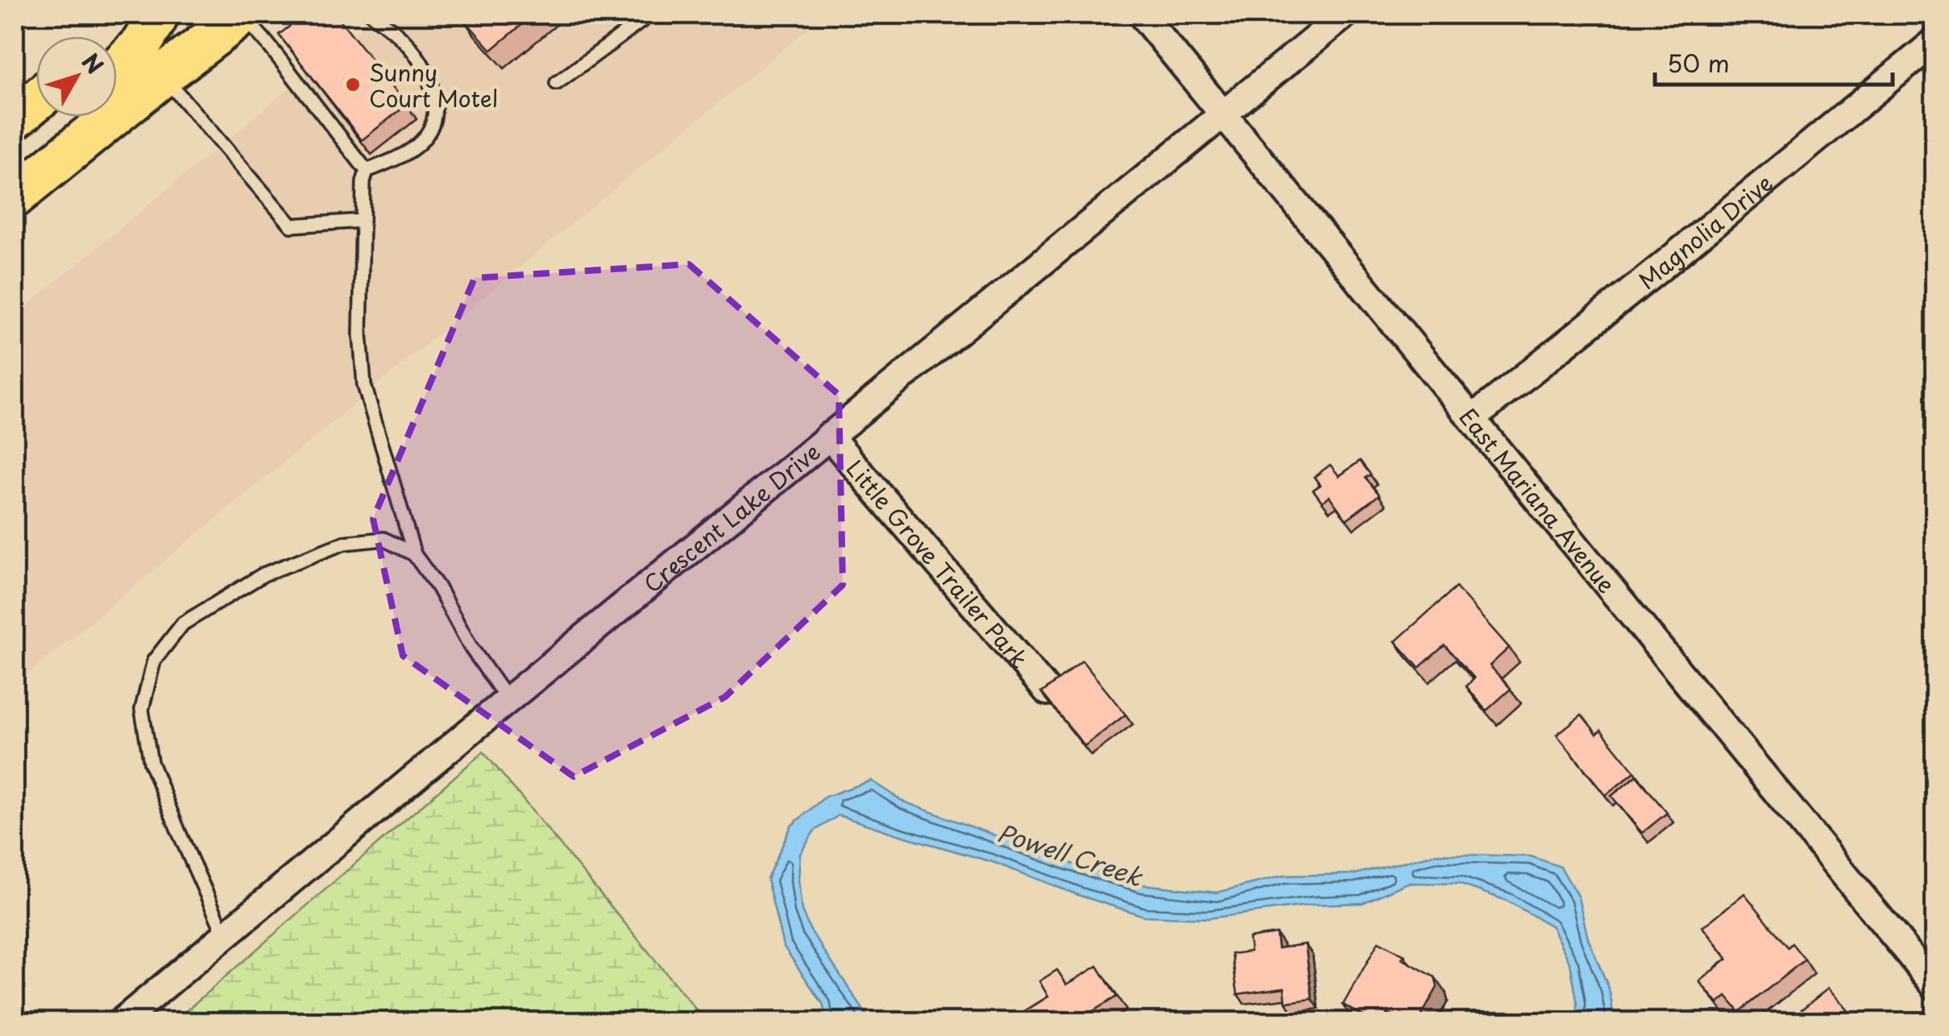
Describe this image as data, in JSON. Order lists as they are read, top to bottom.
{
  "streets": {
    "street": [
      "Magnolia Drive",
      "East Mariana Avenue",
      "Crescent Lake Drive",
      "Little Grove Trailer Park"
    ]
  },
  "crossings": [
    ["Magnolia Drive", "East Mariana Avenue"],
    ["East Mariana Avenue", "Crescent Lake Drive"],
    ["Crescent Lake Drive", "Little Grove Trailer Park"]
  ],
  "water": ["Powell Creek"],
  "places": ["Sunny Court Motel"],
  "scale_bar": "50 m",
  "north": "top right"
}
